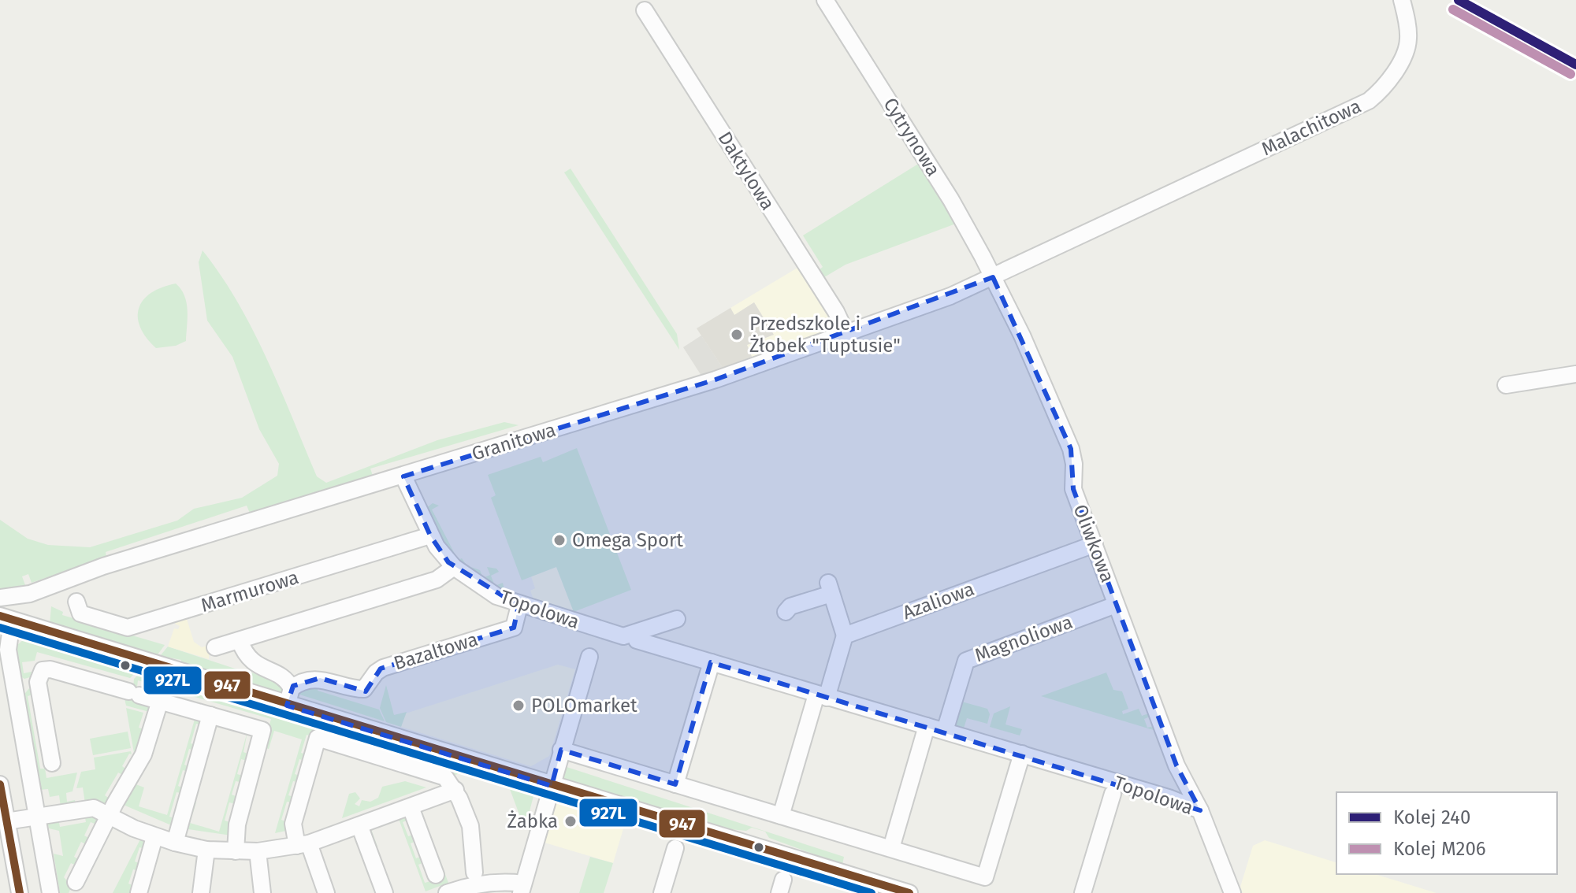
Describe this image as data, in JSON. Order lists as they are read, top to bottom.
{
  "streets": {
    "street": [
      "Malachitowa",
      "Cytrynowa",
      "Daktylowa",
      "Granitowa",
      "Oliwkowa",
      "Marmurowa",
      "Azaliowa",
      "Topolowa",
      "Magnoliowa",
      "Bazaltowa"
    ]
  },
  "crossings": [
    ["Malachitowa", "Cytrynowa"],
    ["Malachitowa", "Granitowa"],
    ["Malachitowa", "Oliwkowa"],
    ["Cytrynowa", "Granitowa"],
    ["Cytrynowa", "Oliwkowa"],
    ["Daktylowa", "Granitowa"],
    ["Granitowa", "Oliwkowa"],
    ["Granitowa", "Topolowa"],
    ["Oliwkowa", "Azaliowa"],
    ["Oliwkowa", "Topolowa"],
    ["Oliwkowa", "Magnoliowa"],
    ["Marmurowa", "Topolowa"],
    ["Topolowa", "Magnoliowa"],
    ["Topolowa", "Bazaltowa"]
  ],
  "places": [
    "Przedszkole i Żłobek \"Tuptusie\"",
    "Omega Sport",
    "POLOmarket",
    "Żabka"
  ],
  "lines": [
    "rail line 240",
    "rail line M206",
    "transit line 947",
    "transit line 927L"
  ],
  "legend": ["Kolej 240", "Kolej M206"]
}
